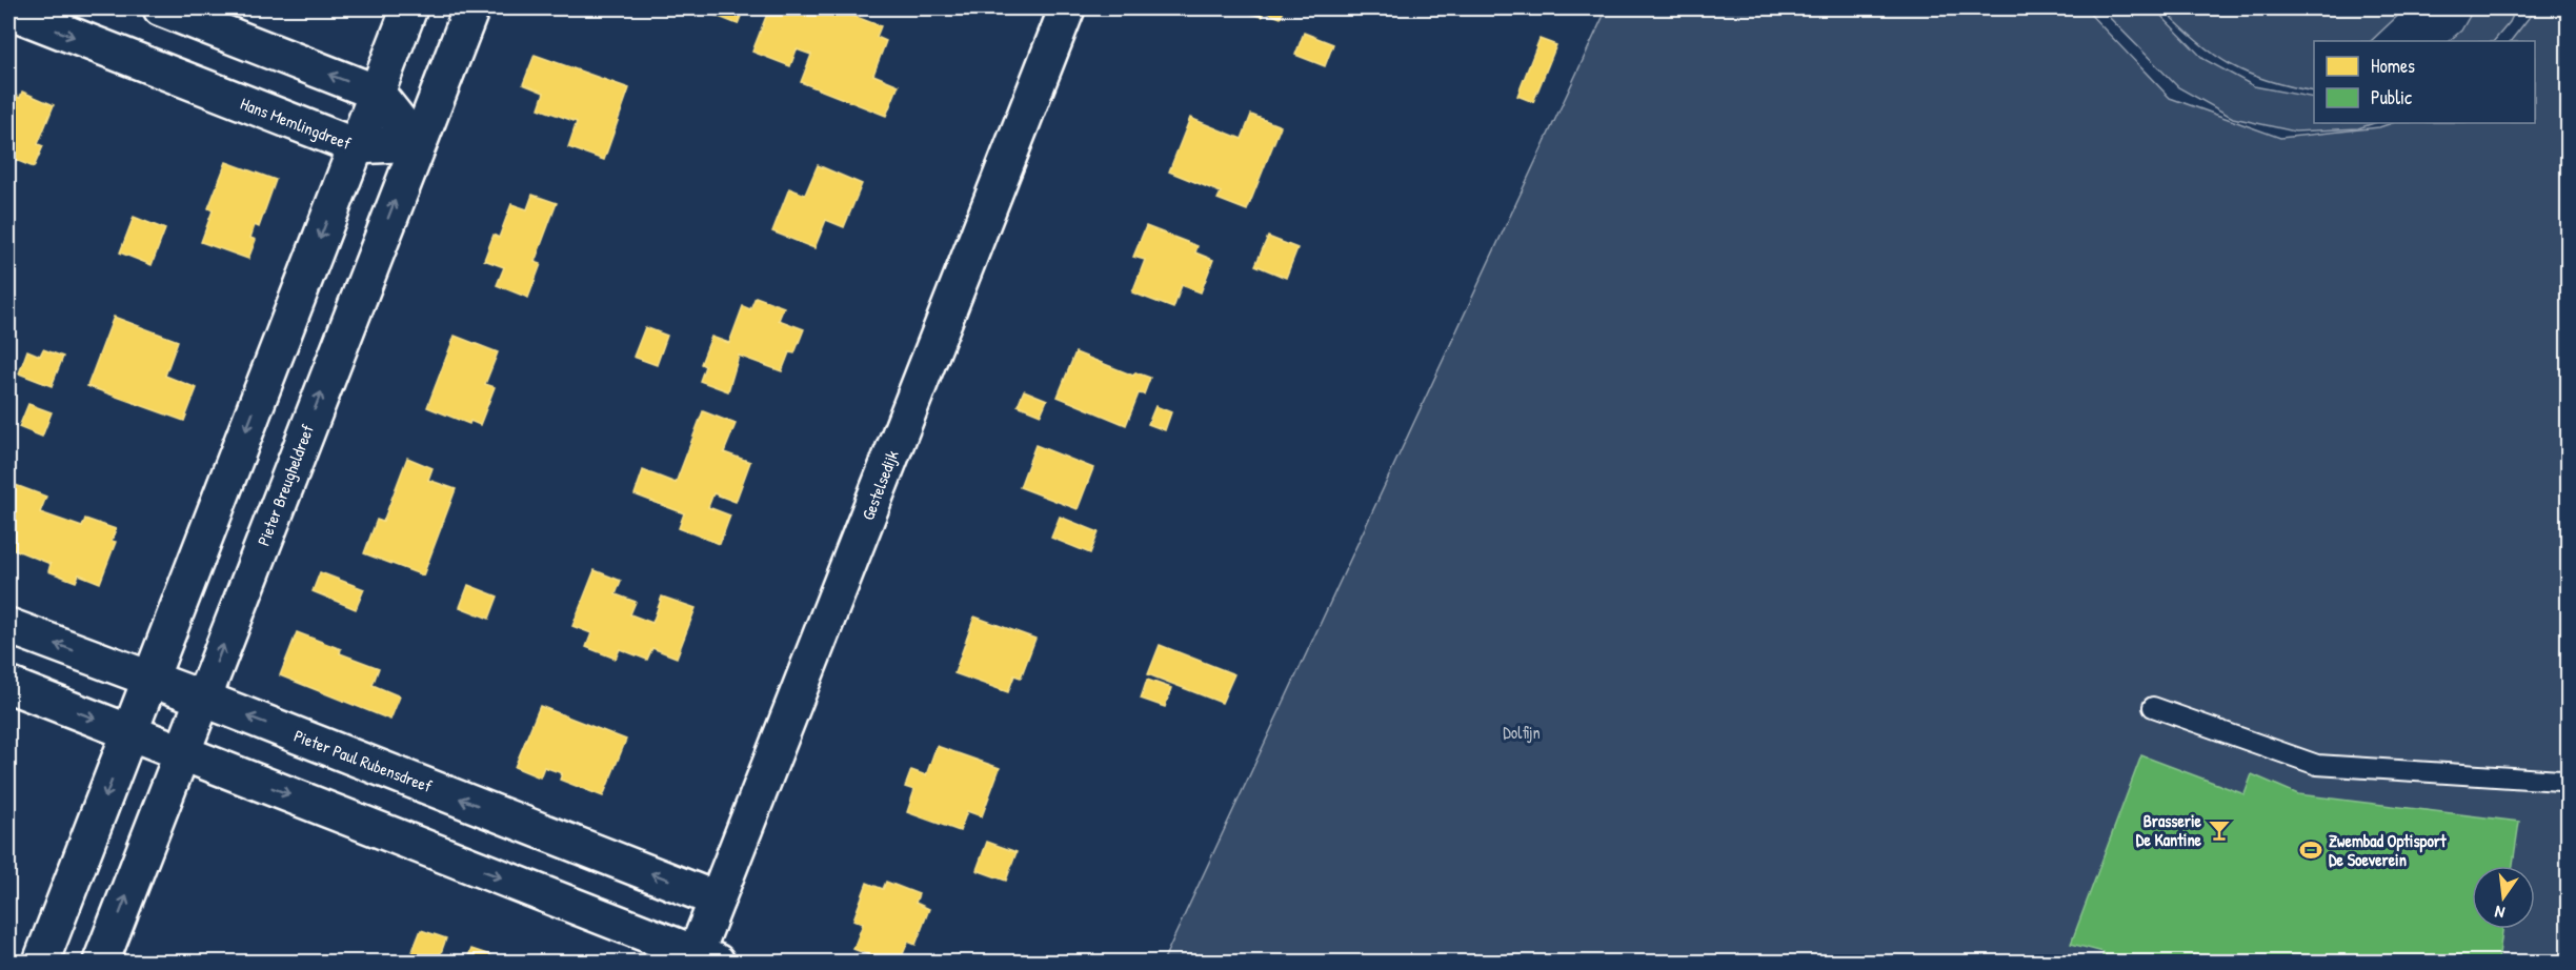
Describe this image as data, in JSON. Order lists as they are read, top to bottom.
{
  "streets": {
    "street": [
      "Hans Memlingdreef",
      "Pieter Breugheldreef",
      "Gestelsedijk",
      "Pieter Paul Rubensdreef"
    ]
  },
  "crossings": [
    ["Hans Memlingdreef", "Pieter Breugheldreef"],
    ["Pieter Breugheldreef", "Pieter Paul Rubensdreef"],
    ["Gestelsedijk", "Pieter Paul Rubensdreef"]
  ],
  "parks": ["Dolfijn"],
  "places": {
    "bar": ["Brasserie De Kantine"],
    "sports": ["Zwembad Optisport De Soeverein"]
  },
  "legend": ["Homes", "Public"],
  "north": "bottom"
}
